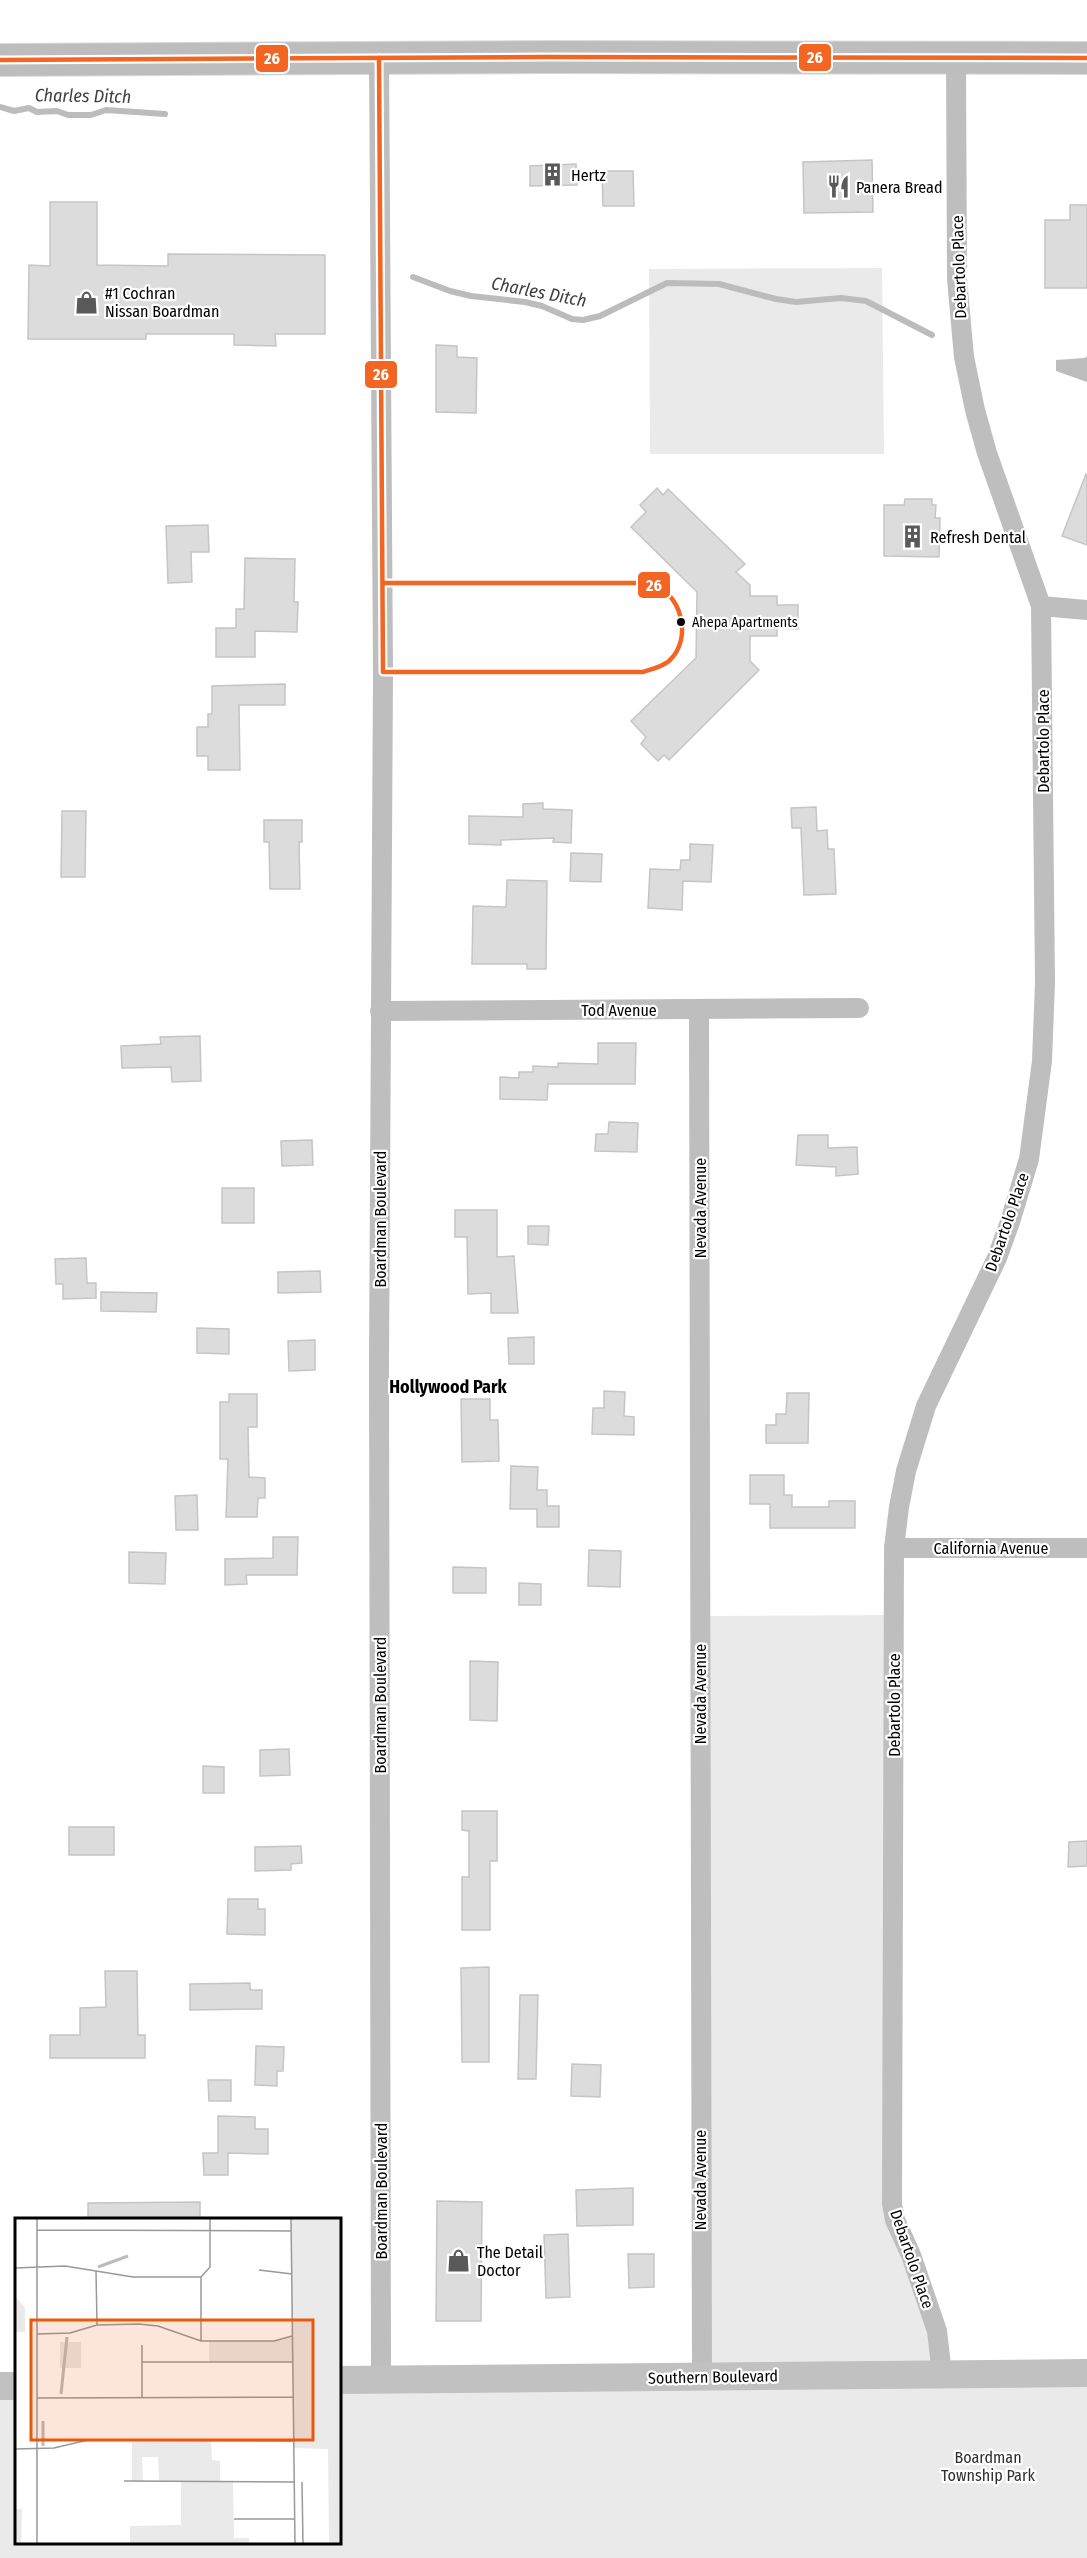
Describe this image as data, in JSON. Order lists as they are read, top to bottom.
{
  "streets": {
    "street": [
      "Debartolo Place",
      "Tod Avenue",
      "Nevada Avenue",
      "Boardman Boulevard",
      "California Avenue",
      "Southern Boulevard"
    ]
  },
  "crossings": [
    ["Debartolo Place", "California Avenue"],
    ["Debartolo Place", "Southern Boulevard"],
    ["Tod Avenue", "Nevada Avenue"],
    ["Tod Avenue", "Boardman Boulevard"],
    ["Nevada Avenue", "Southern Boulevard"],
    ["Boardman Boulevard", "Southern Boulevard"]
  ],
  "districts": ["Hollywood Park"],
  "water": ["Charles Ditch"],
  "parks": ["Boardman Township Park"],
  "places": {
    "building": ["Hertz", "Refresh Dental"],
    "restaurant": ["Panera Bread"],
    "shop": ["#1 Cochran Nissan Boardman", "The Detail Doctor"],
    "other": ["Ahepa Apartments"]
  },
  "lines": ["transit line 26"]
}
